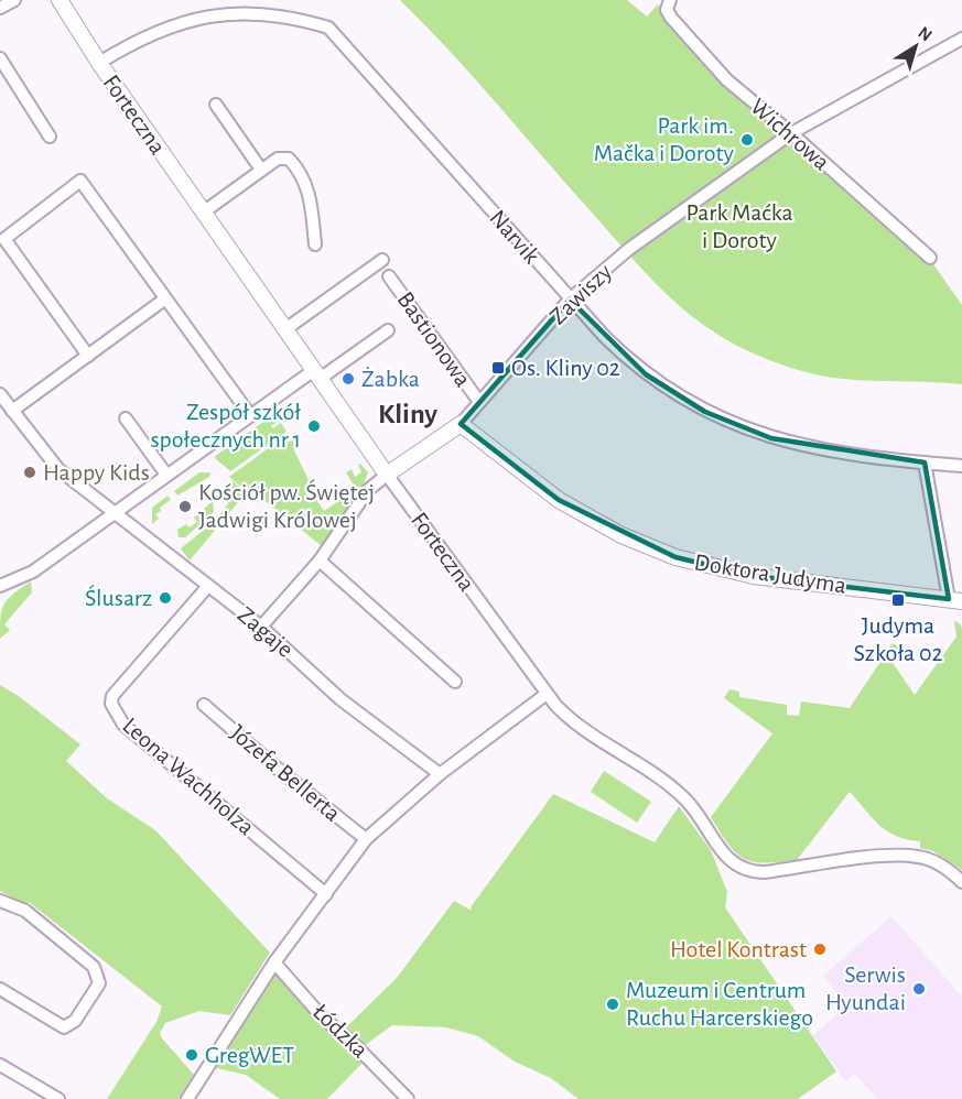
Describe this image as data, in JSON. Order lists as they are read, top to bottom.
{
  "streets": {
    "street": [
      "Forteczna",
      "Wichrowa",
      "Narvik",
      "Zawiszy",
      "Bastionowa",
      "Doktora Judyma",
      "Zagaje",
      "Józefa Bellerta",
      "Leona Wachholza",
      "Łódzka"
    ]
  },
  "crossings": [
    ["Forteczna", "Narvik"],
    ["Forteczna", "Zawiszy"],
    ["Wichrowa", "Zawiszy"],
    ["Narvik", "Zawiszy"],
    ["Zawiszy", "Bastionowa"],
    ["Zawiszy", "Doktora Judyma"],
    ["Zagaje", "Leona Wachholza"]
  ],
  "districts": ["Kliny"],
  "parks": ["Park Maćka i Doroty"],
  "places": {
    "other": [
      "Park im. Mačka i Doroty",
      "Żabka",
      "Zespół szkół społecznych nr 1",
      "Happy Kids",
      "Kościół pw. Świętej Jadwigi Królowej",
      "Ślusarz",
      "Hotel Kontrast",
      "Serwis Hyundai",
      "Muzeum i Centrum Ruchu Harcerskiego",
      "GregWET"
    ],
    "transit": ["Os. Kliny 02", "Judyma Szkoła 02"]
  },
  "north": "top right"
}
